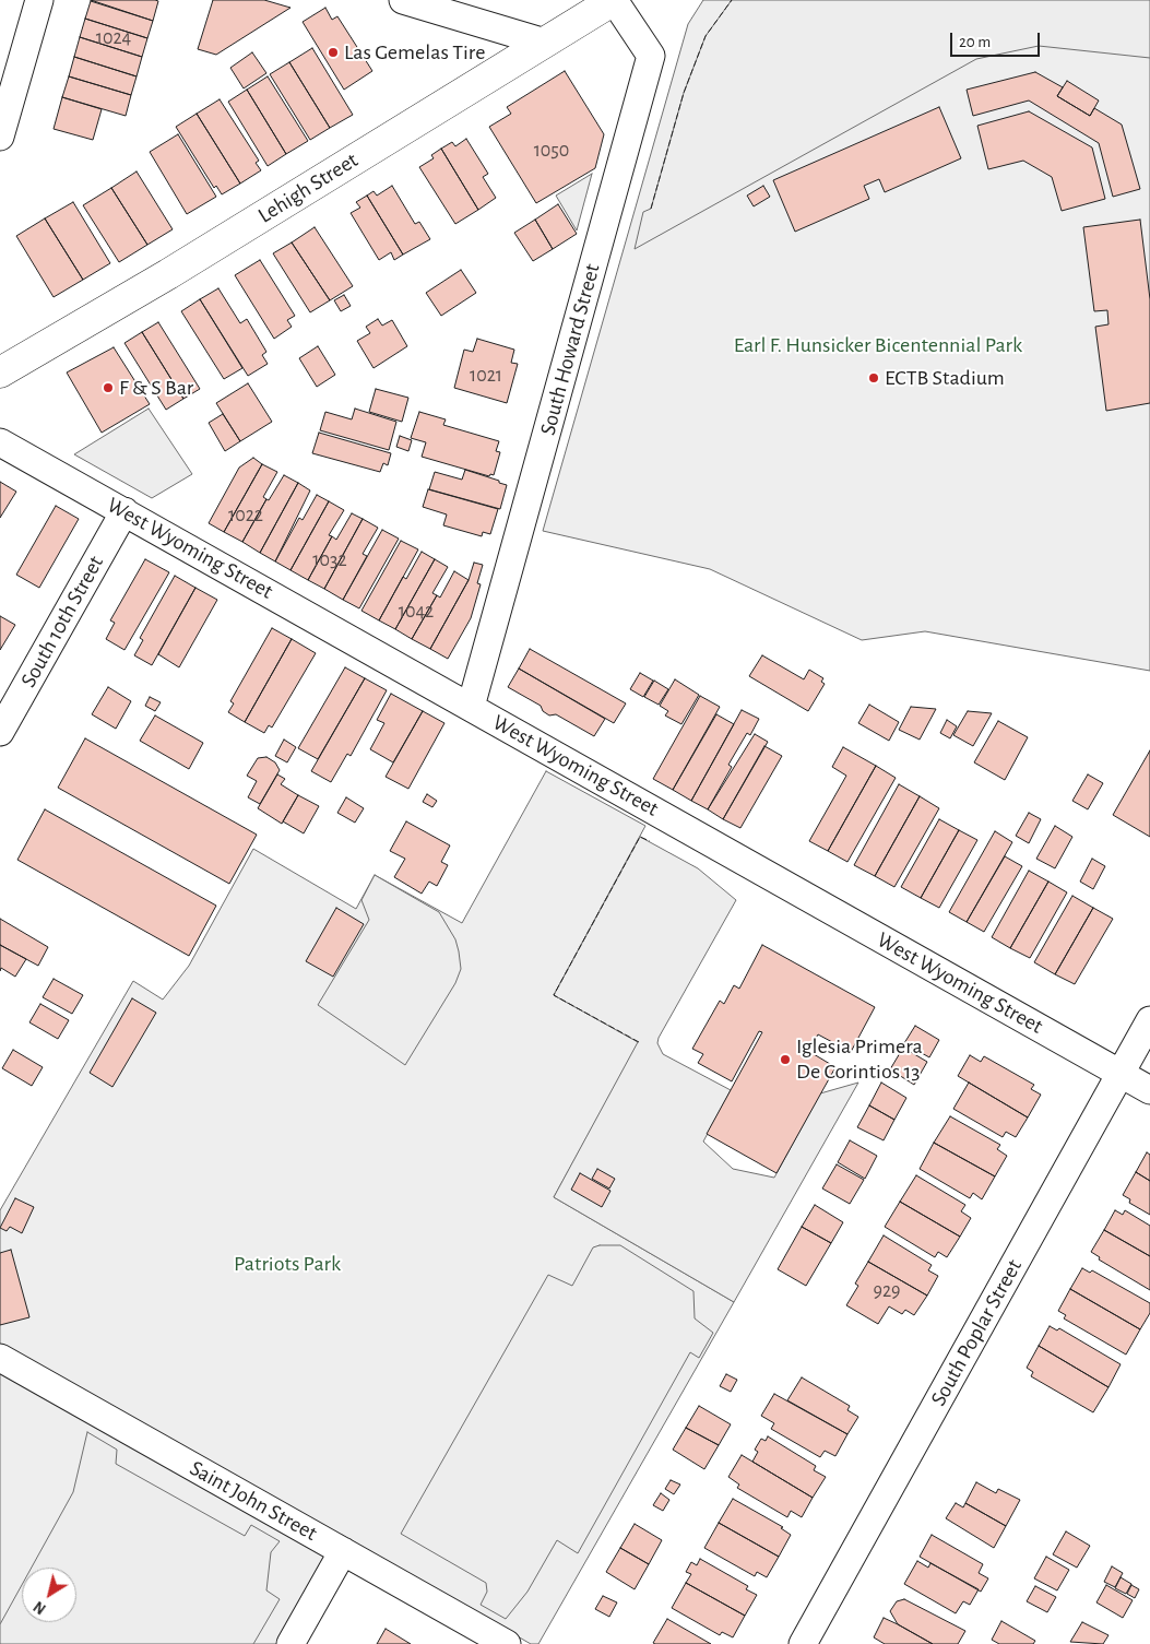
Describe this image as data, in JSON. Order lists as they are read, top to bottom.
{
  "streets": {
    "main road": ["Lehigh Street"],
    "street": [
      "South Howard Street",
      "West Wyoming Street",
      "South 10th Street",
      "South Poplar Street",
      "Saint John Street"
    ]
  },
  "crossings": [
    ["Lehigh Street", "South Howard Street"],
    ["South Howard Street", "West Wyoming Street"],
    ["West Wyoming Street", "South 10th Street"],
    ["West Wyoming Street", "South Poplar Street"]
  ],
  "parks": ["Earl F. Hunsicker Bicentennial Park", "Patriots Park"],
  "places": [
    "Las Gemelas Tire",
    "ECTB Stadium",
    "F & S Bar",
    "Iglesia Primera De Corintios 13"
  ],
  "house_numbers": [
    "1024",
    "1050",
    "1021",
    "1022",
    "1032",
    "1042",
    "929"
  ],
  "scale_bar": "20 m",
  "north": "bottom left"
}
